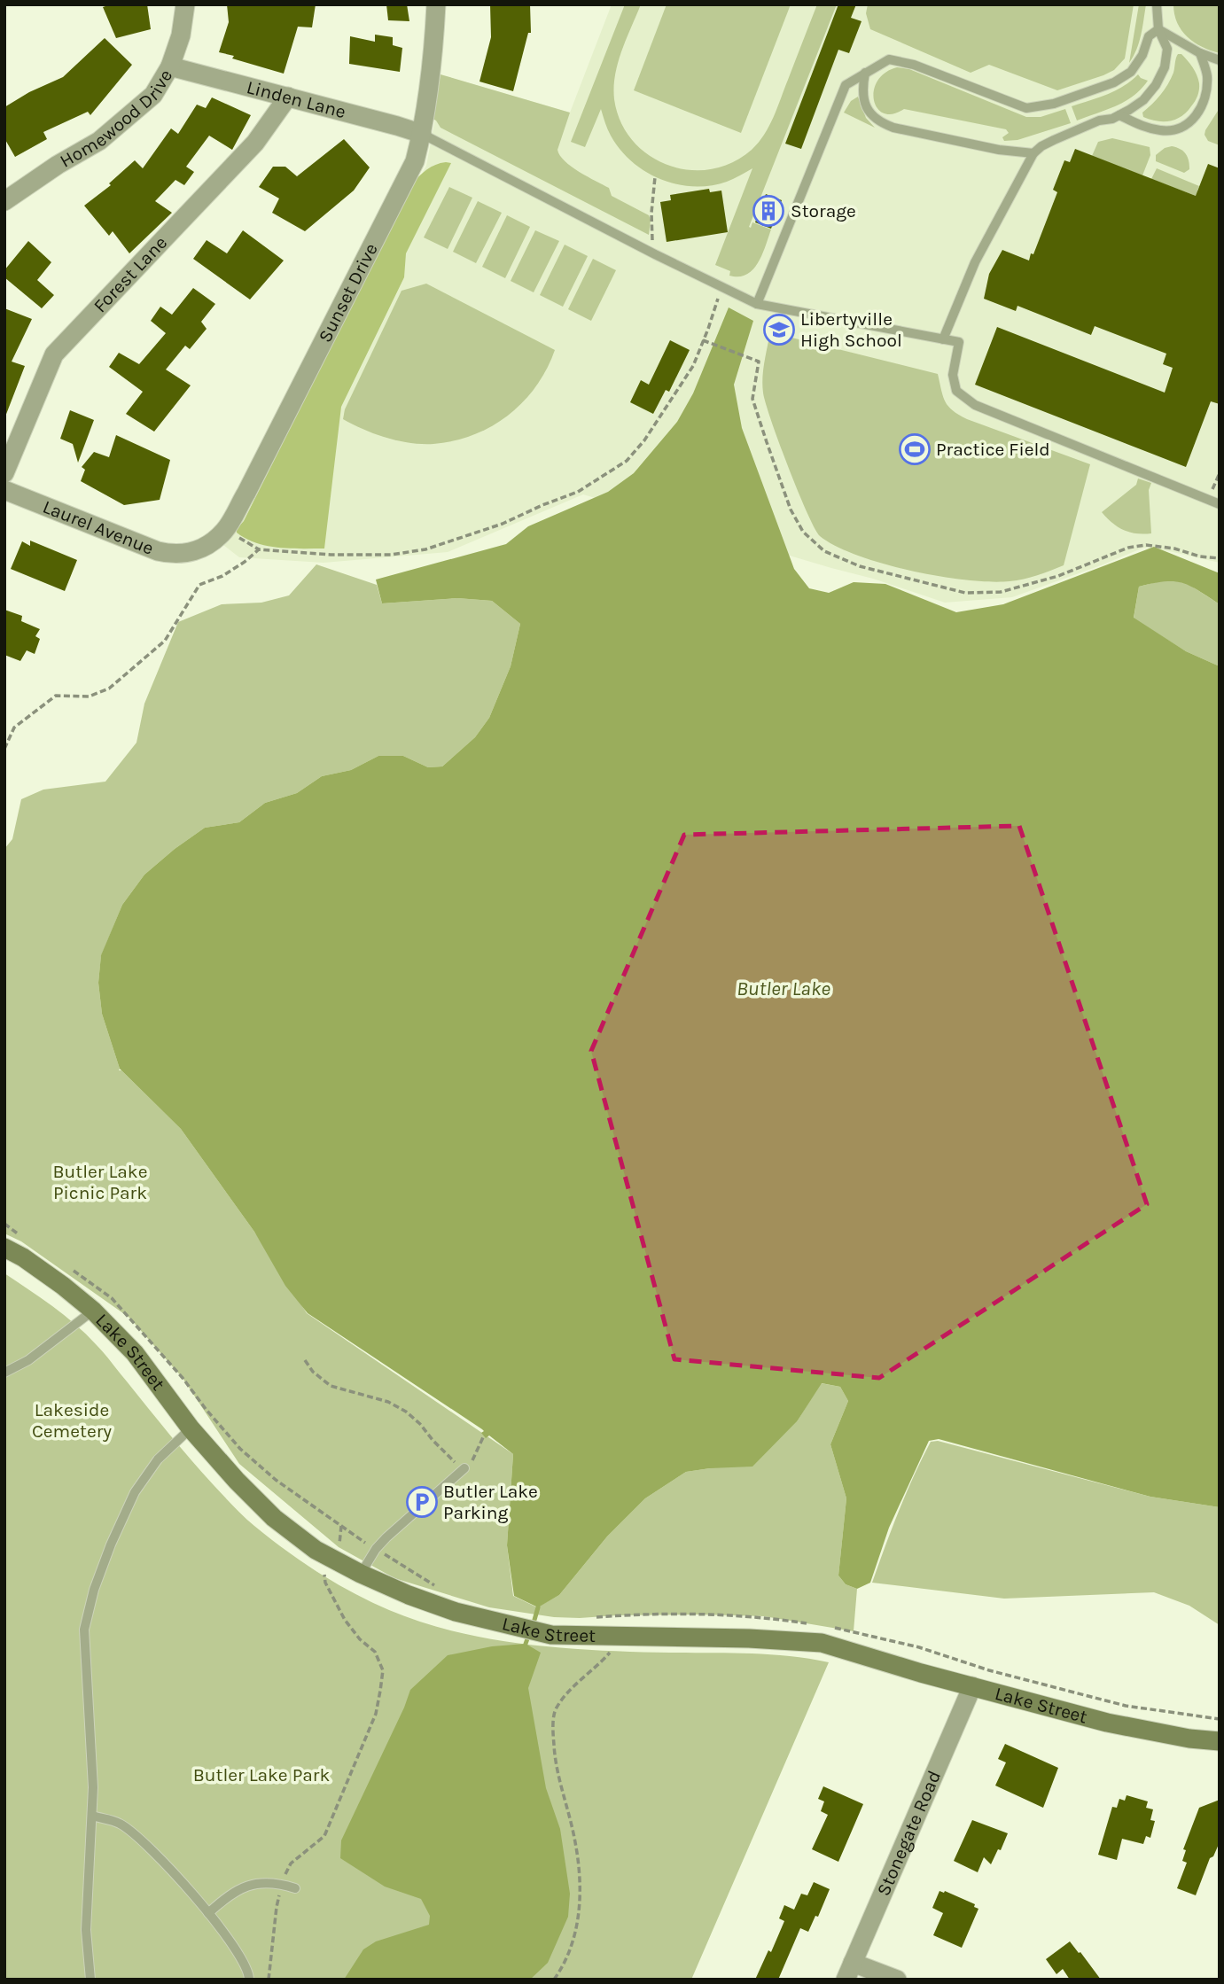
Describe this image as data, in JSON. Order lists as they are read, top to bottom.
{
  "streets": {
    "street": [
      "Linden Lane",
      "Homewood Drive",
      "Forest Lane",
      "Sunset Drive",
      "Laurel Avenue",
      "Lake Street",
      "Stonegate Road"
    ]
  },
  "crossings": [
    ["Linden Lane", "Homewood Drive"],
    ["Linden Lane", "Forest Lane"],
    ["Linden Lane", "Sunset Drive"],
    ["Sunset Drive", "Laurel Avenue"],
    ["Lake Street", "Stonegate Road"]
  ],
  "water": ["Butler Lake"],
  "parks": ["Butler Lake Picnic Park", "Lakeside Cemetery", "Butler Lake Park"],
  "places": {
    "building": ["Storage"],
    "school or university": ["Libertyville High School"],
    "sports": ["Practice Field"],
    "parking": ["Butler Lake Parking"]
  }
}
